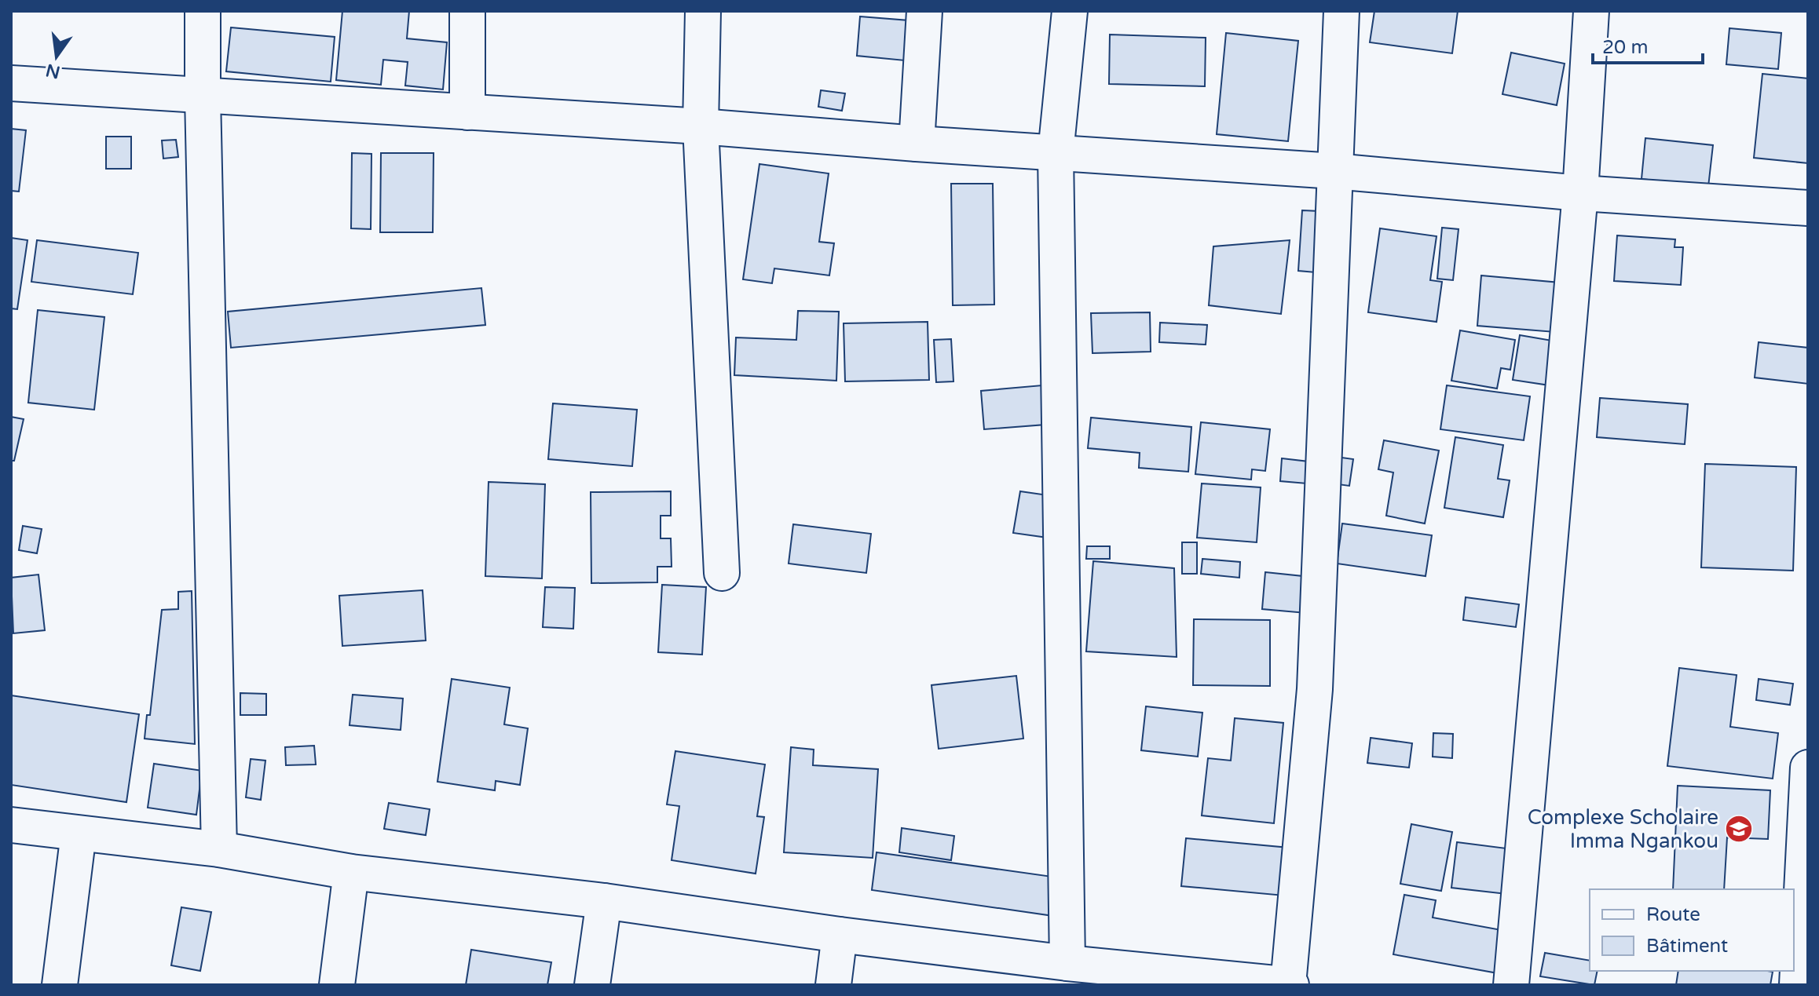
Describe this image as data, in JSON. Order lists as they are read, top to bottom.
{
  "places": {
    "school or university": ["Complexe Scholaire Imma Ngankou"]
  },
  "legend": ["Route", "Bâtiment"],
  "scale_bar": "20 m",
  "north": "bottom"
}
